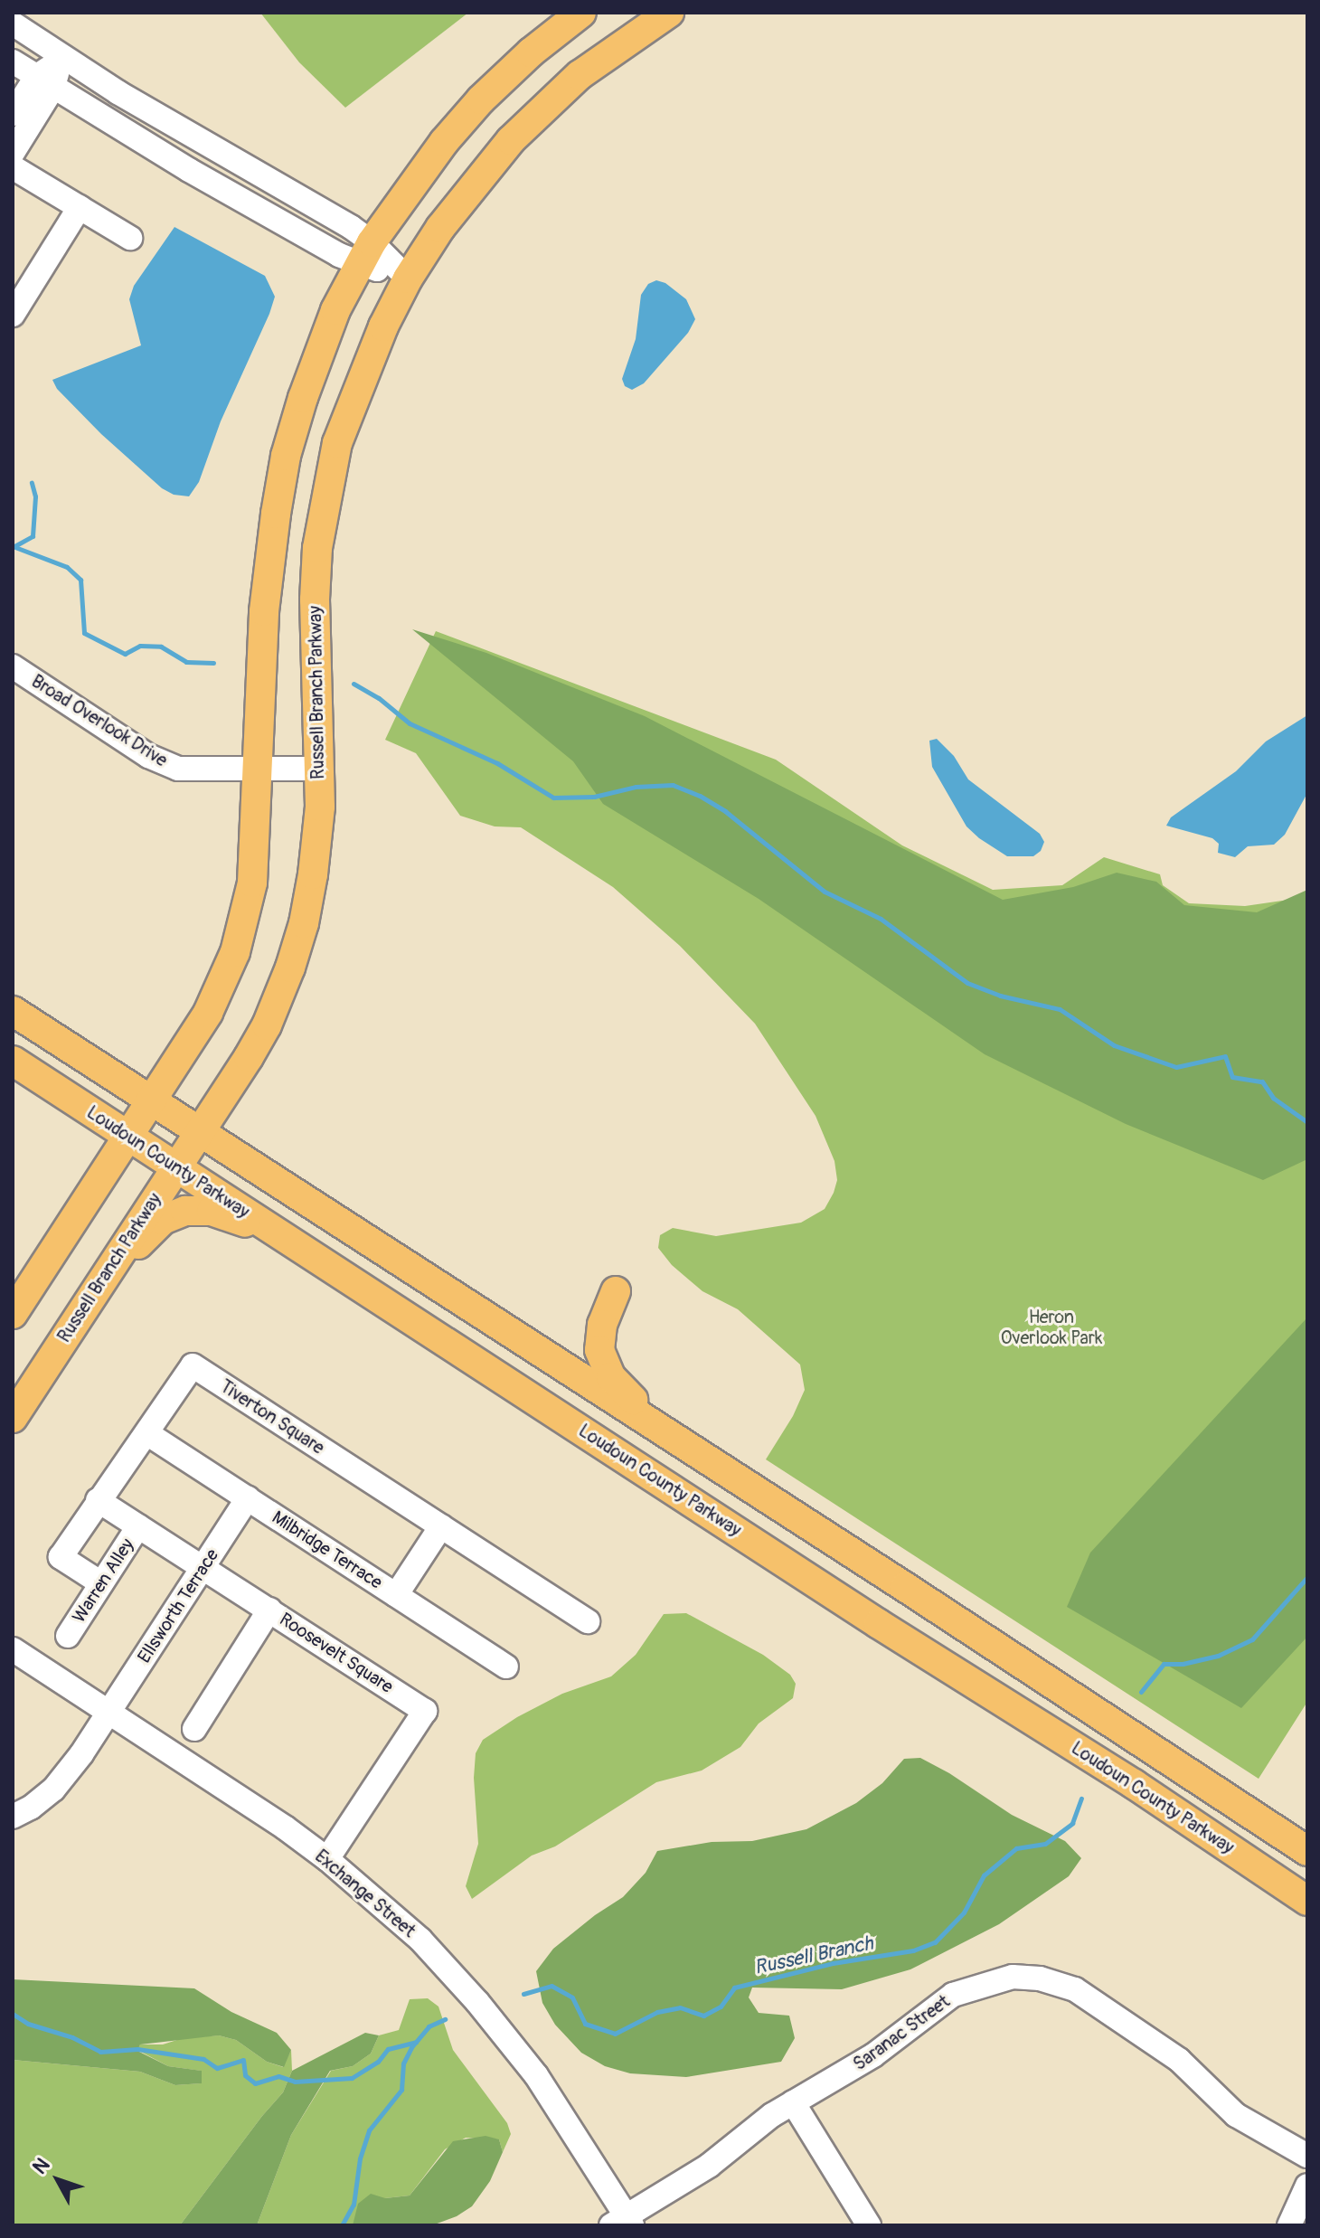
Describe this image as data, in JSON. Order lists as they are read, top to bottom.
{
  "streets": {
    "main road": ["Russell Branch Parkway", "Loudoun County Parkway"],
    "street": [
      "Broad Overlook Drive",
      "Tiverton Square",
      "Milbridge Terrace",
      "Warren Alley",
      "Ellsworth Terrace",
      "Roosevelt Square",
      "Exchange Street",
      "Saranac Street"
    ]
  },
  "crossings": [
    ["Russell Branch Parkway", "Broad Overlook Drive"],
    ["Russell Branch Parkway", "Loudoun County Parkway"],
    ["Tiverton Square", "Milbridge Terrace"],
    ["Tiverton Square", "Warren Alley"],
    ["Tiverton Square", "Roosevelt Square"],
    ["Milbridge Terrace", "Ellsworth Terrace"],
    ["Warren Alley", "Roosevelt Square"],
    ["Ellsworth Terrace", "Roosevelt Square"],
    ["Ellsworth Terrace", "Exchange Street"],
    ["Roosevelt Square", "Exchange Street"],
    ["Exchange Street", "Saranac Street"]
  ],
  "water": ["Russell Branch"],
  "parks": ["Heron Overlook Park"],
  "north": "top left"
}
